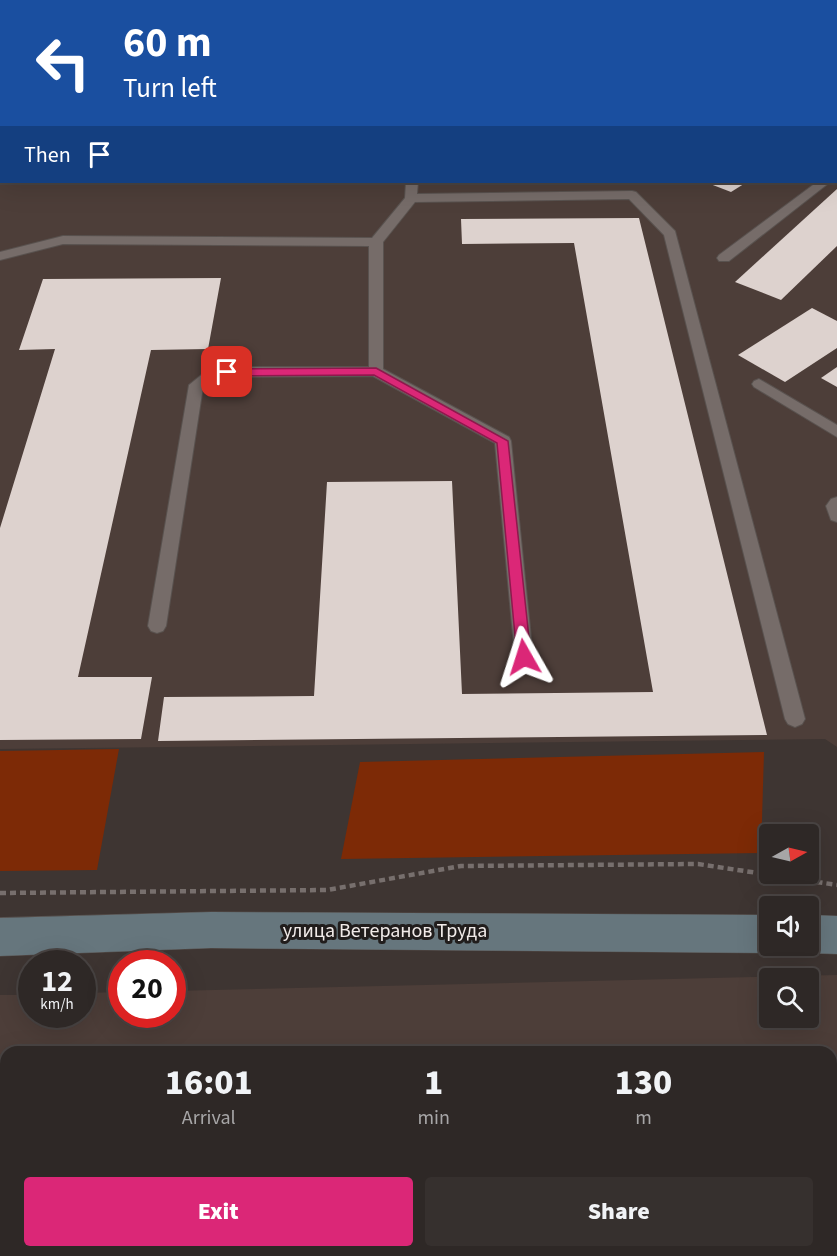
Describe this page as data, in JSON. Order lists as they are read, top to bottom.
{
  "streets": {
    "main road": ["улица Ветеранов Труда"]
  },
  "north": "right",
  "page": {
    "turn": ["60 m", "Turn left"],
    "then": "Then",
    "speed": "12 km/h",
    "limit": "20",
    "eta": [
      "16:01",
      "Arrival",
      "1",
      "min",
      "130",
      "m"
    ],
    "buttons": ["Exit", "Share"]
  }
}
